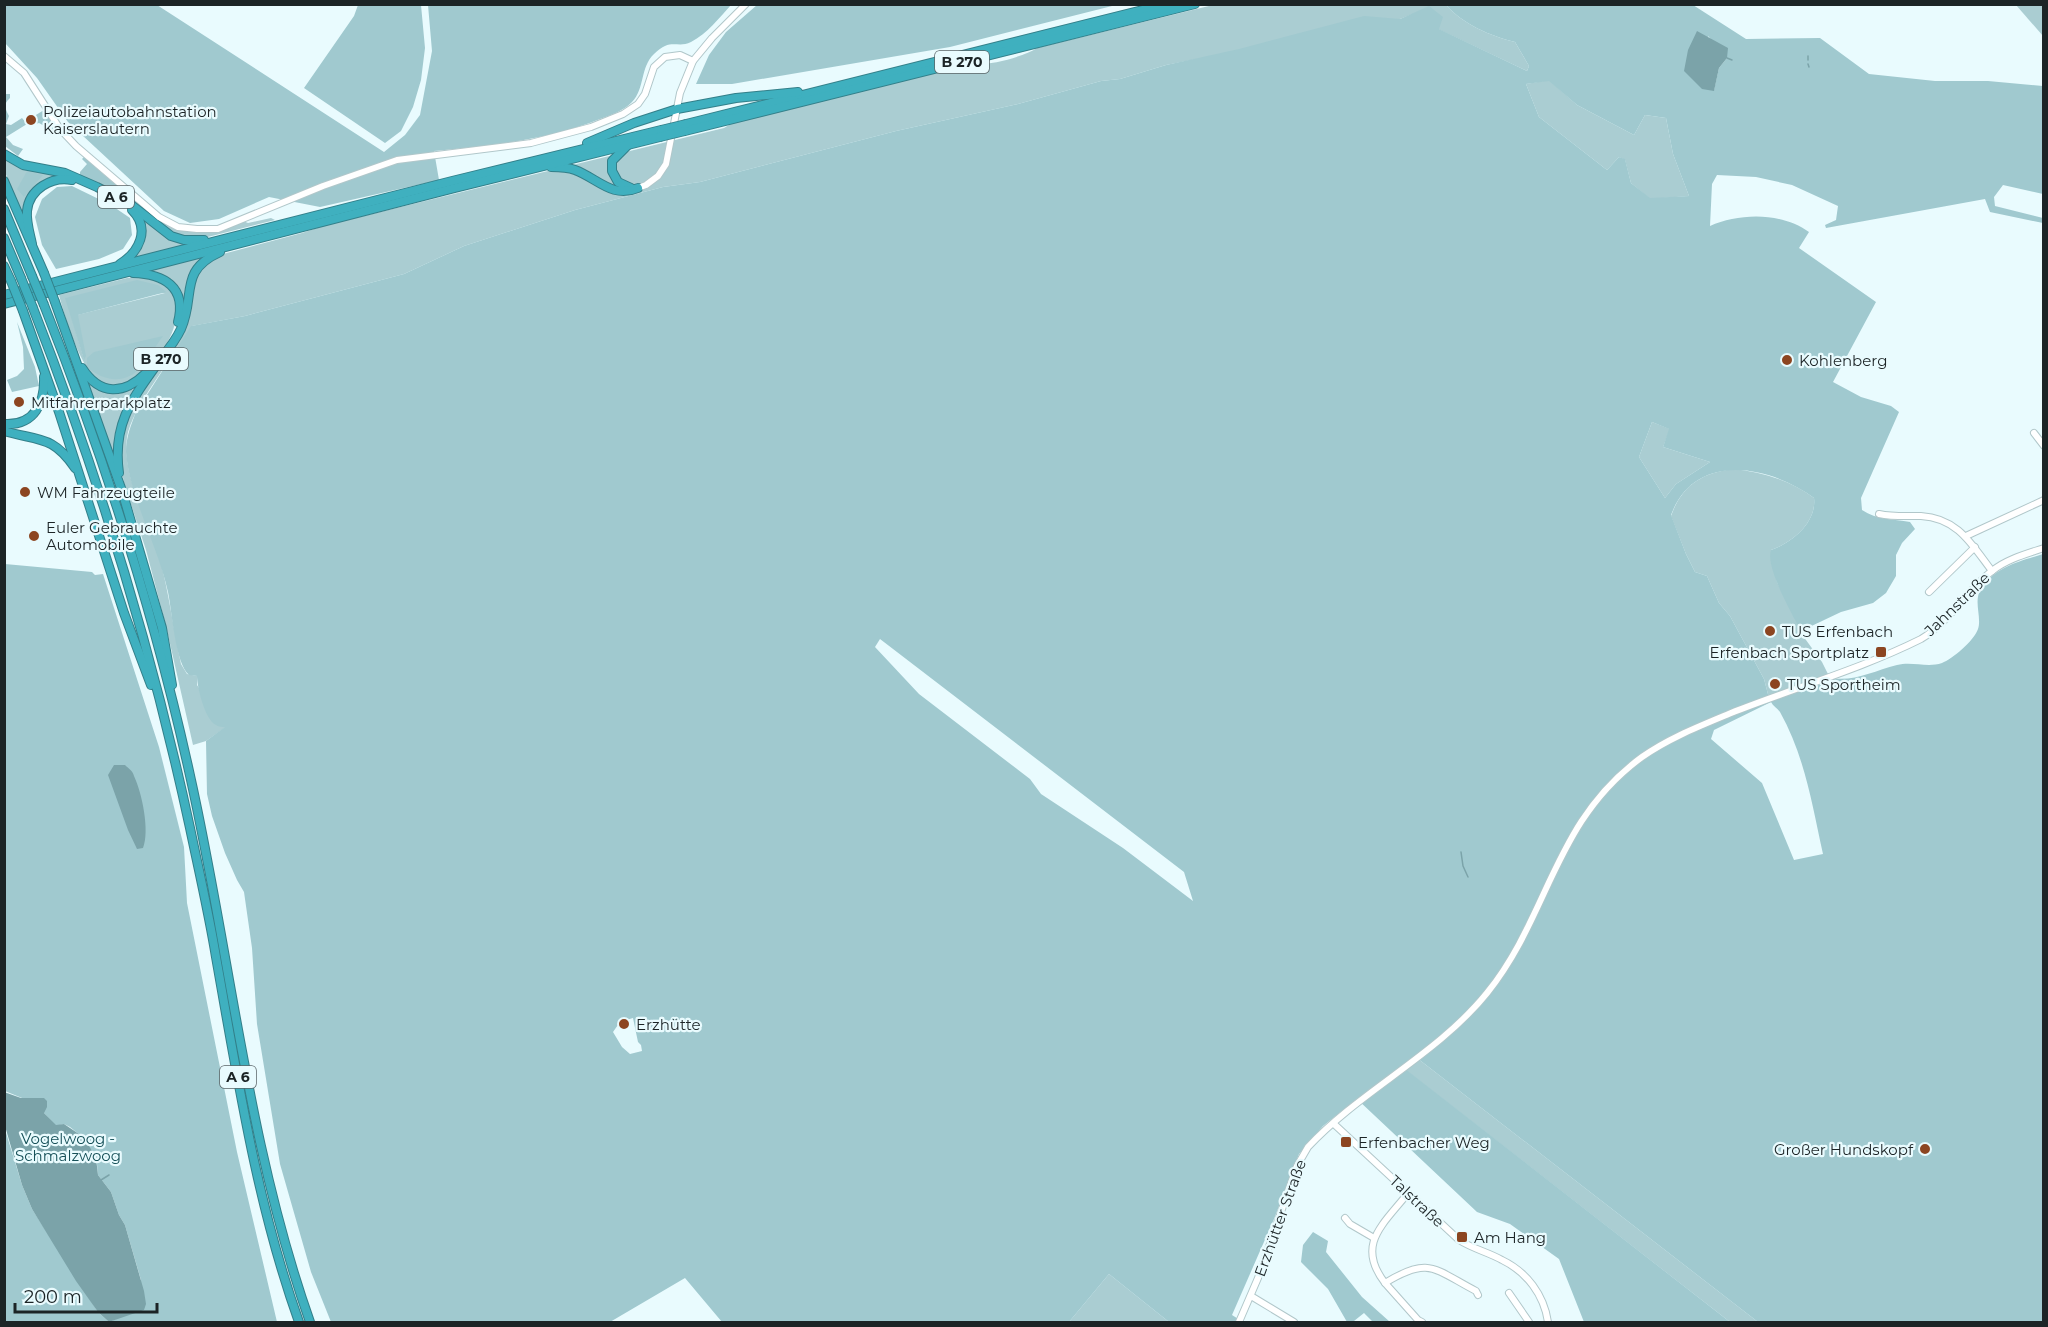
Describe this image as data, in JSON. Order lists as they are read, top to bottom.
{
  "streets": {
    "highway": ["B 270", "A 6"],
    "street": ["Jahnstraße", "Talstraße", "Erzhütter Straße"]
  },
  "crossings": [
    ["B 270", "A 6"],
    ["Jahnstraße", "Talstraße"],
    ["Jahnstraße", "Erzhütter Straße"],
    ["Talstraße", "Erzhütter Straße"]
  ],
  "parks": ["Vogelwoog - Schmalzwoog"],
  "places": {
    "other": [
      "Polizeiautobahnstation Kaiserslautern",
      "Kohlenberg",
      "Mitfahrerparkplatz",
      "WM Fahrzeugteile",
      "Euler Gebrauchte Automobile",
      "TUS Erfenbach",
      "TUS Sportheim",
      "Erzhütte",
      "Großer Hundskopf"
    ],
    "transit": ["Erfenbach Sportplatz", "Erfenbacher Weg", "Am Hang"]
  },
  "scale_bar": "200 m"
}
